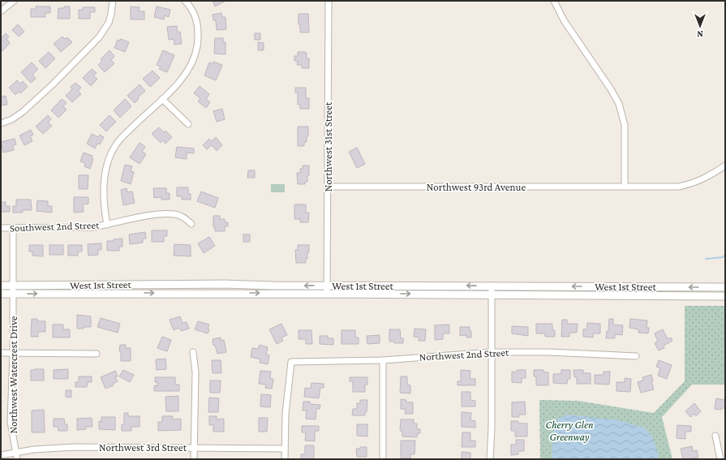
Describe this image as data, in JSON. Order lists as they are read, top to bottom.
{
  "streets": {
    "main road": ["West 1st Street"],
    "street": [
      "Northwest 31st Street",
      "Northwest 93rd Avenue",
      "Southwest 2nd Street",
      "Northwest 2nd Street",
      "Northwest Watercrest Drive",
      "Northwest 3rd Street"
    ]
  },
  "crossings": [
    ["Northwest 31st Street", "Northwest 93rd Avenue"],
    ["Northwest 31st Street", "West 1st Street"],
    ["Southwest 2nd Street", "Northwest Watercrest Drive"],
    ["West 1st Street", "Northwest Watercrest Drive"],
    ["Northwest 2nd Street", "Northwest 3rd Street"],
    ["Northwest Watercrest Drive", "Northwest 3rd Street"]
  ],
  "parks": ["Cherry Glen Greenway"],
  "north": "bottom"
}
